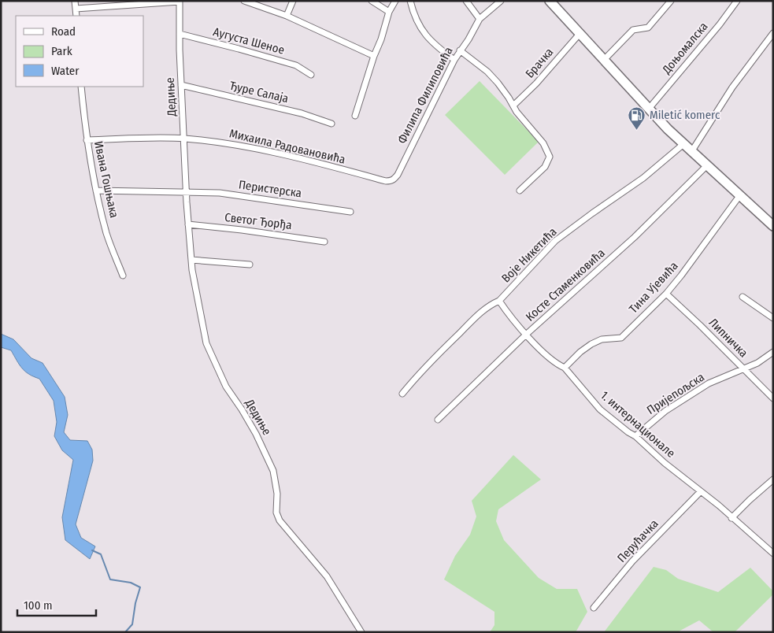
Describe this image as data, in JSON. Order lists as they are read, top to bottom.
{
  "streets": {
    "street": [
      "Аугуста Шеное",
      "Доњомалска",
      "Брачка",
      "Ђуре Салаја",
      "Филипа Филиповића",
      "Дедиње",
      "Михаила Радовановића",
      "Ивана Гошњака",
      "Перистерска",
      "Светог Ђорђа",
      "Воје Никетића",
      "Косте Стаменковића",
      "Тина Ујевића",
      "Липничка",
      "Пријепољска",
      "1. интернационале",
      "Перућачка"
    ]
  },
  "crossings": [
    ["Аугуста Шеное", "Дедиње"],
    ["Ђуре Салаја", "Дедиње"],
    ["Филипа Филиповића", "Михаила Радовановића"],
    ["Дедиње", "Михаила Радовановића"],
    ["Дедиње", "Перистерска"],
    ["Дедиње", "Светог Ђорђа"],
    ["Михаила Радовановића", "Ивана Гошњака"],
    ["Воје Никетића", "1. интернационале"],
    ["Косте Стаменковића", "1. интернационале"],
    ["Тина Ујевића", "Липничка"],
    ["Тина Ујевића", "1. интернационале"],
    ["Липничка", "Пријепољска"],
    ["Пријепољска", "1. интернационале"],
    ["1. интернационале", "Перућачка"]
  ],
  "places": {
    "fuel station": ["Miletić komerc"]
  },
  "legend": ["Road", "Park", "Water"],
  "scale_bar": "100 m"
}
